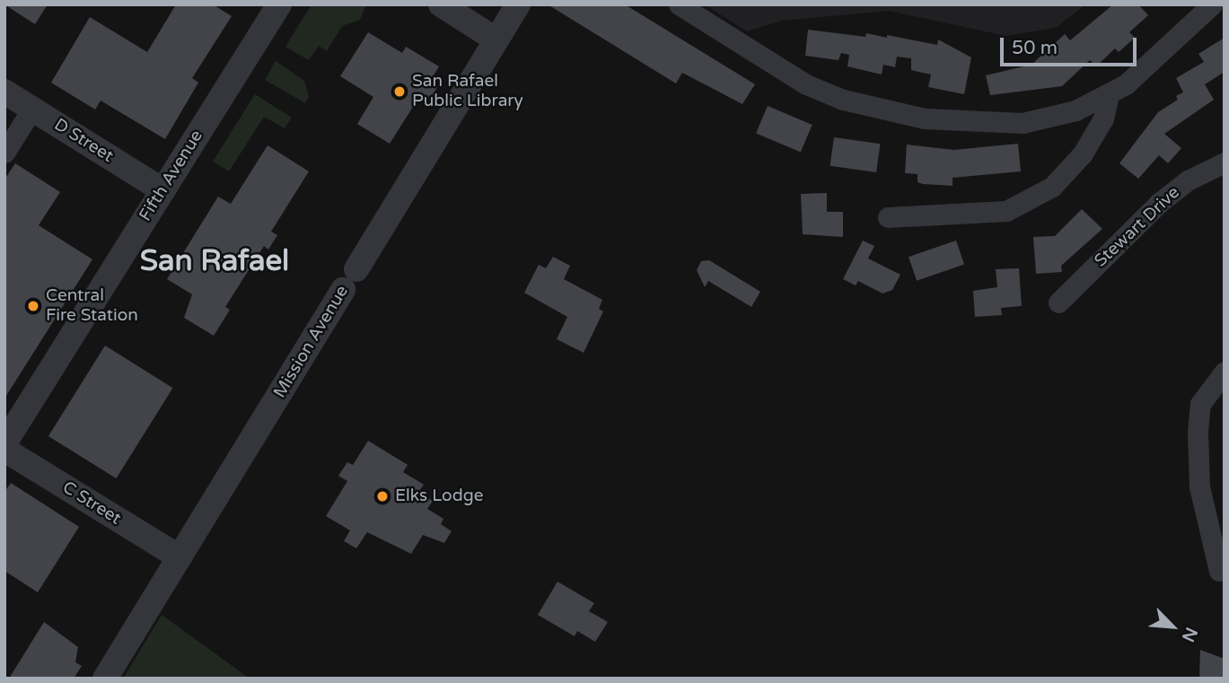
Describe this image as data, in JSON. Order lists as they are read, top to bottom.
{
  "streets": {
    "street": [
      "D Street",
      "Fifth Avenue",
      "Stewart Drive",
      "Mission Avenue",
      "C Street"
    ]
  },
  "crossings": [
    ["D Street", "Fifth Avenue"],
    ["Mission Avenue", "C Street"]
  ],
  "districts": ["San Rafael"],
  "places": ["San Rafael Public Library", "Central Fire Station", "Elks Lodge"],
  "scale_bar": "50 m",
  "north": "bottom right"
}
